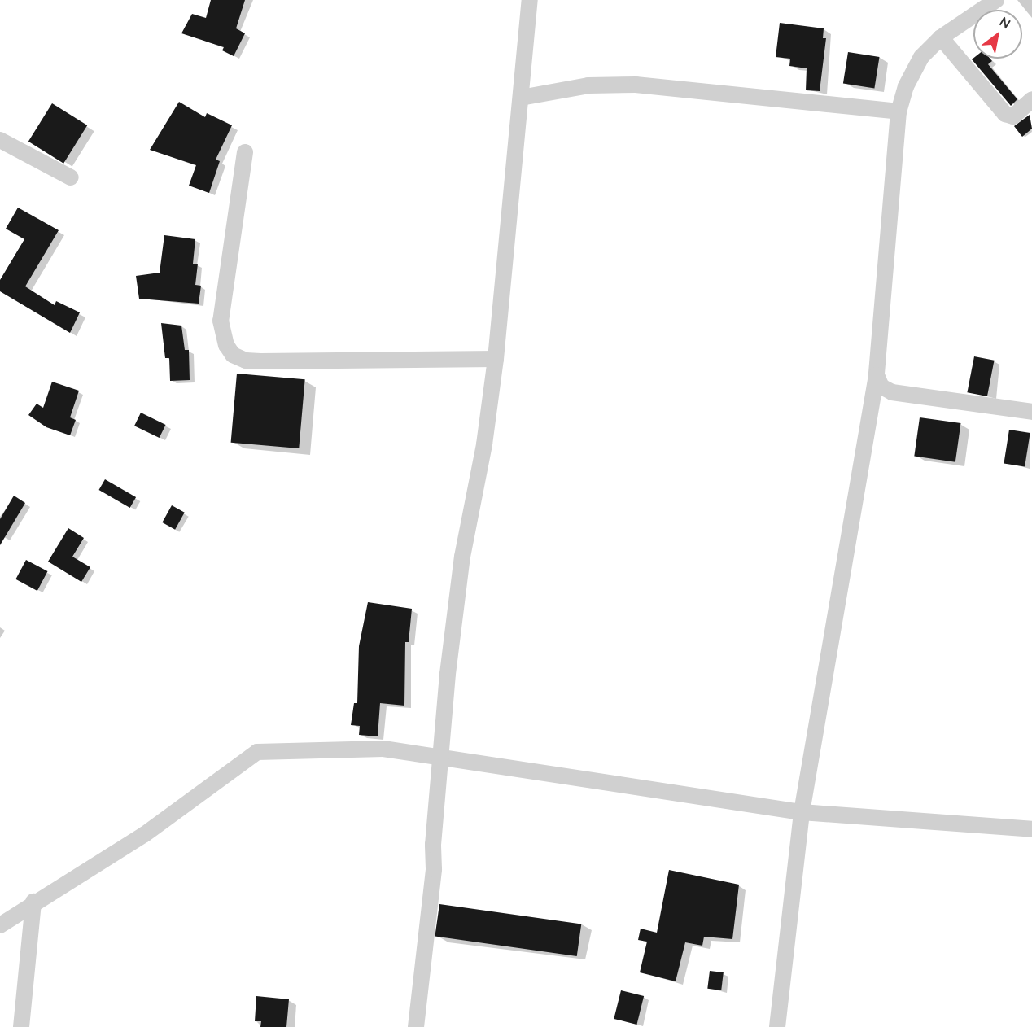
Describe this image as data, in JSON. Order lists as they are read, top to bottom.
{
  "north": "top right"
}
